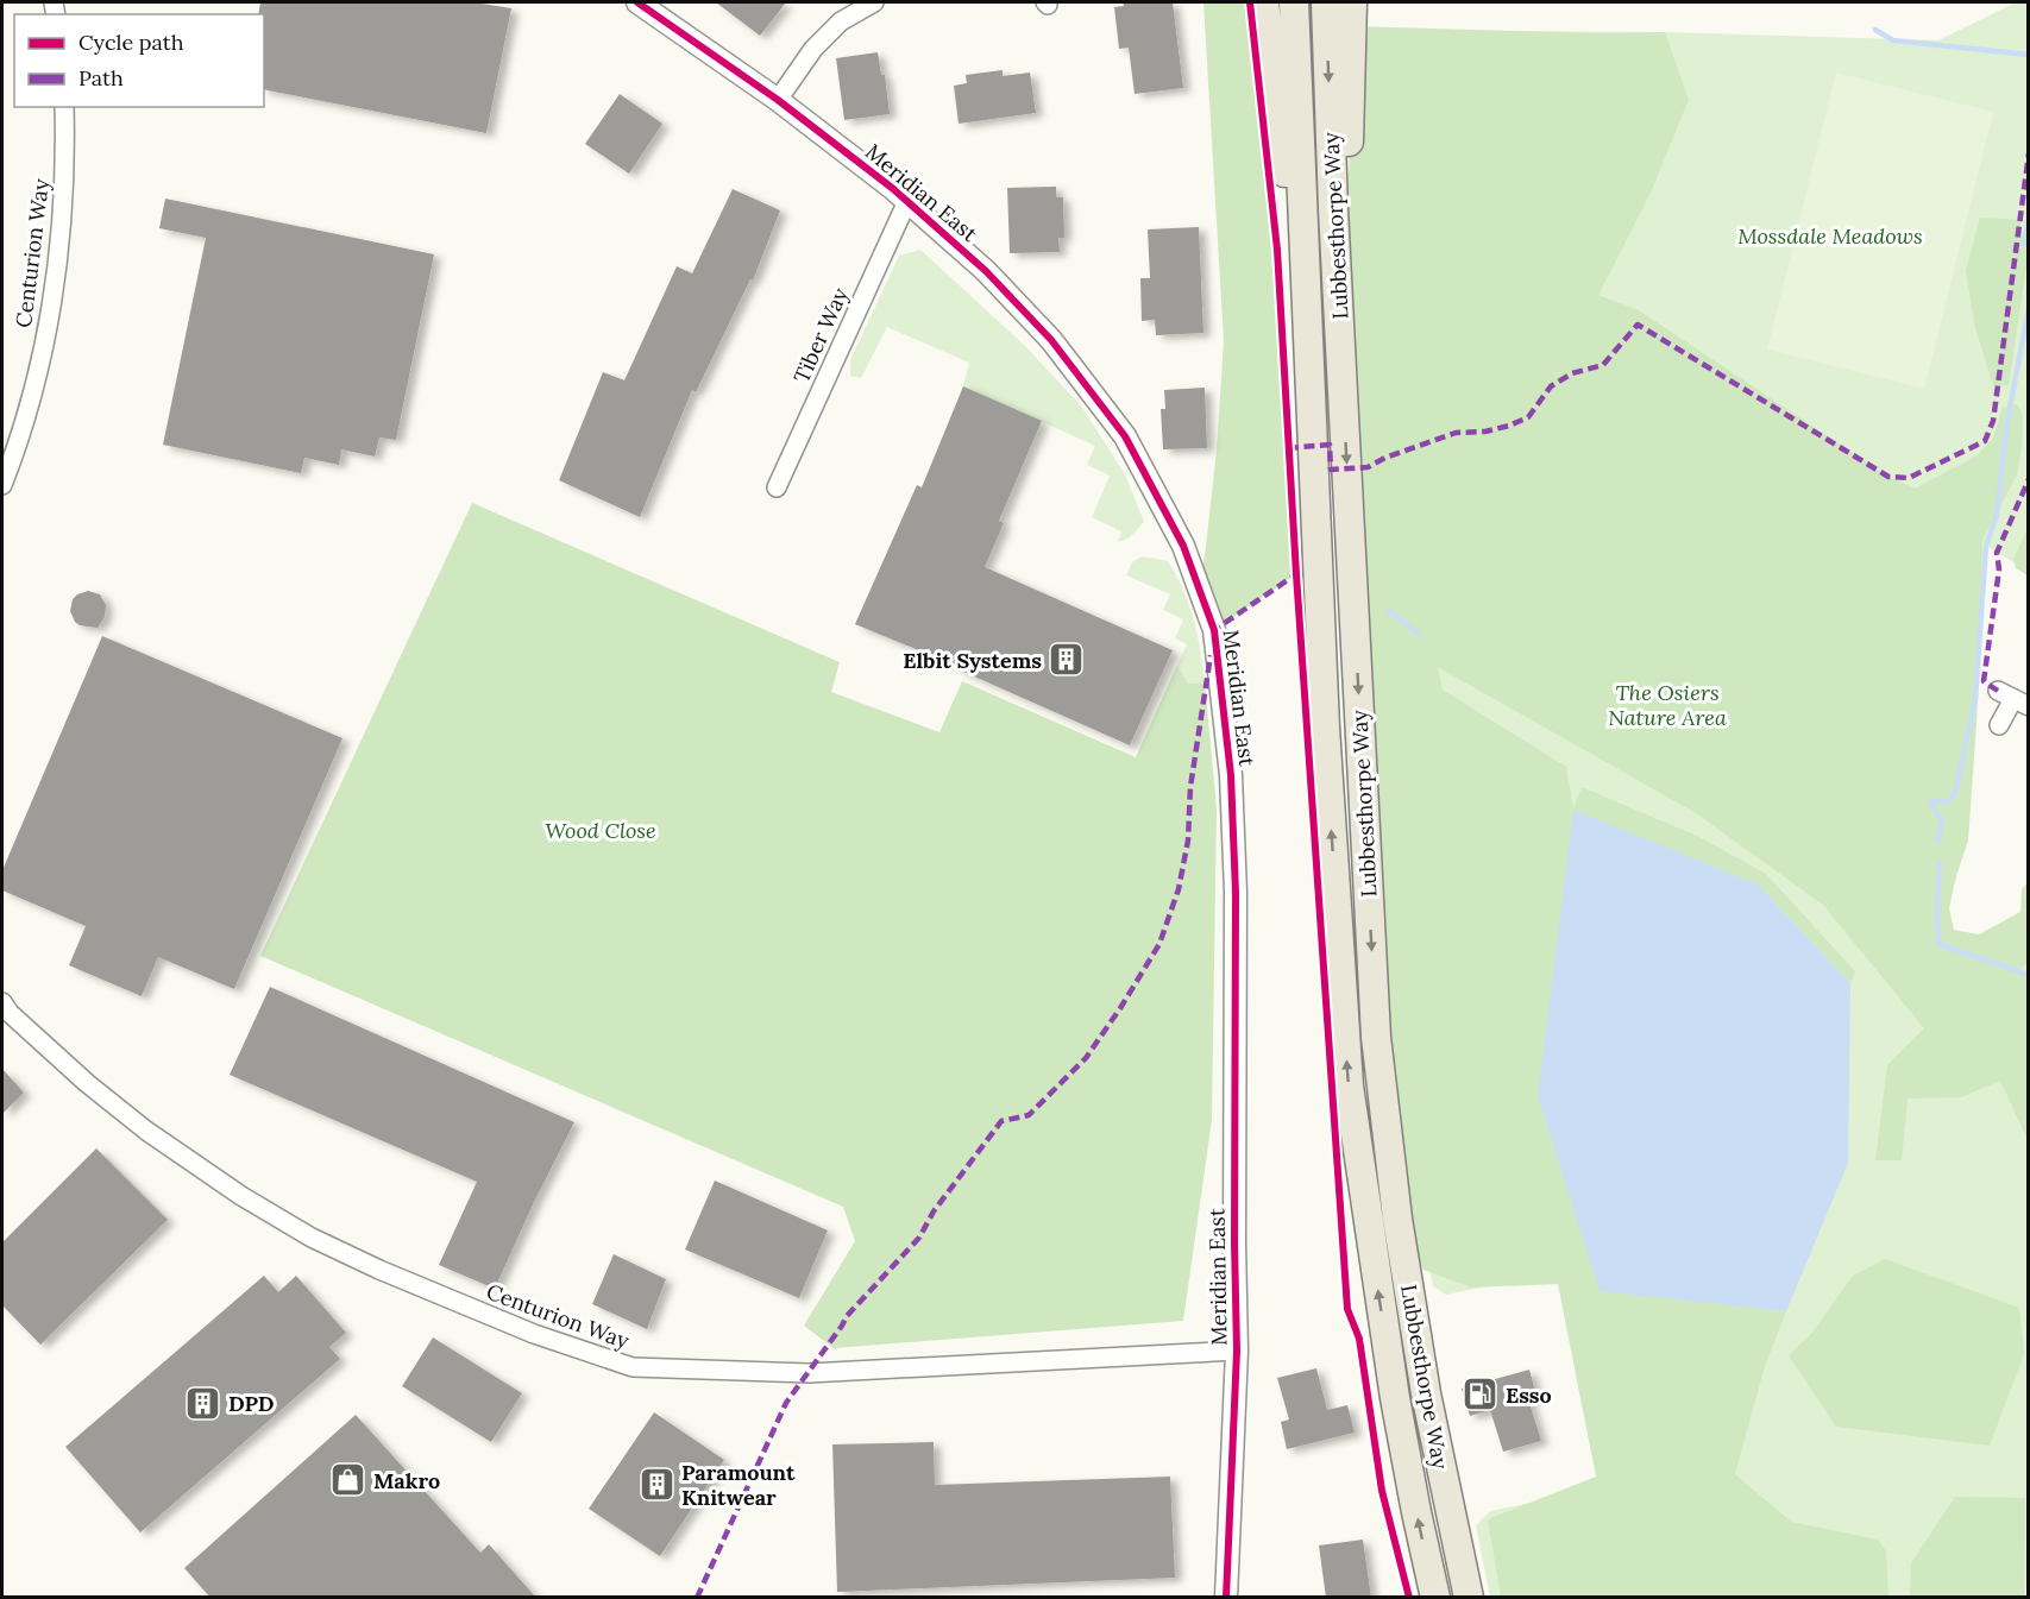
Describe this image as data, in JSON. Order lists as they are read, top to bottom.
{
  "streets": {
    "highway": ["Lubbesthorpe Way"],
    "street": ["Meridian East", "Centurion Way", "Tiber Way"]
  },
  "crossings": [
    ["Meridian East", "Centurion Way"],
    ["Meridian East", "Tiber Way"]
  ],
  "parks": ["Mossdale Meadows", "The Osiers Nature Area", "Wood Close"],
  "places": {
    "building": ["Elbit Systems", "DPD", "Paramount Knitwear"],
    "fuel station": ["Esso"],
    "shop": ["Makro"]
  },
  "legend": ["Cycle path", "Path"]
}
